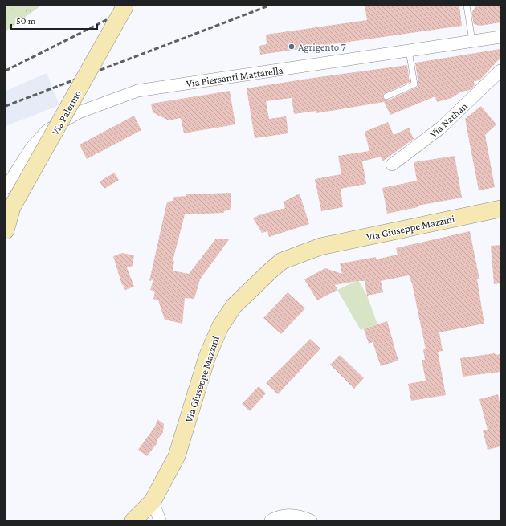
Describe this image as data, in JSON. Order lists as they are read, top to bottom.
{
  "streets": {
    "street": [
      "Via Piersanti Mattarella",
      "Via Palermo",
      "Via Nathan",
      "Via Giuseppe Mazzini"
    ]
  },
  "places": ["Agrigento 7"],
  "scale_bar": "50 m"
}
